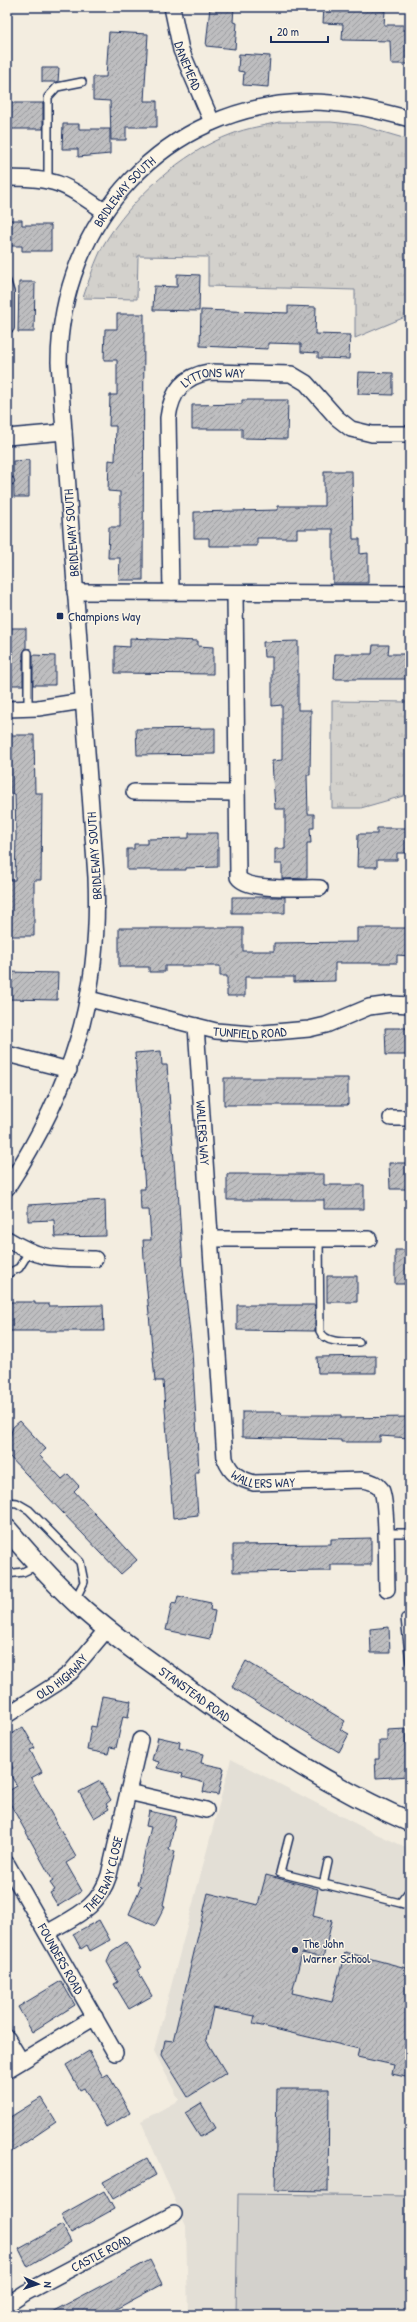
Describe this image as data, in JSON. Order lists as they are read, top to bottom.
{
  "streets": {
    "street": [
      "DANEMEAD",
      "BRIDLEWAY SOUTH",
      "LYTTONS WAY",
      "TUNFIELD ROAD",
      "WALLERS WAY",
      "OLD HIGHWAY",
      "STANSTEAD ROAD",
      "THELEWAY CLOSE",
      "FOUNDERS ROAD",
      "CASTLE ROAD"
    ]
  },
  "crossings": [
    ["DANEMEAD", "BRIDLEWAY SOUTH"],
    ["BRIDLEWAY SOUTH", "TUNFIELD ROAD"],
    ["TUNFIELD ROAD", "WALLERS WAY"],
    ["OLD HIGHWAY", "STANSTEAD ROAD"],
    ["THELEWAY CLOSE", "FOUNDERS ROAD"]
  ],
  "places": {
    "transit": ["Champions Way"],
    "other": ["The John Warner School"]
  },
  "scale_bar": "20 m",
  "north": "right"
}
